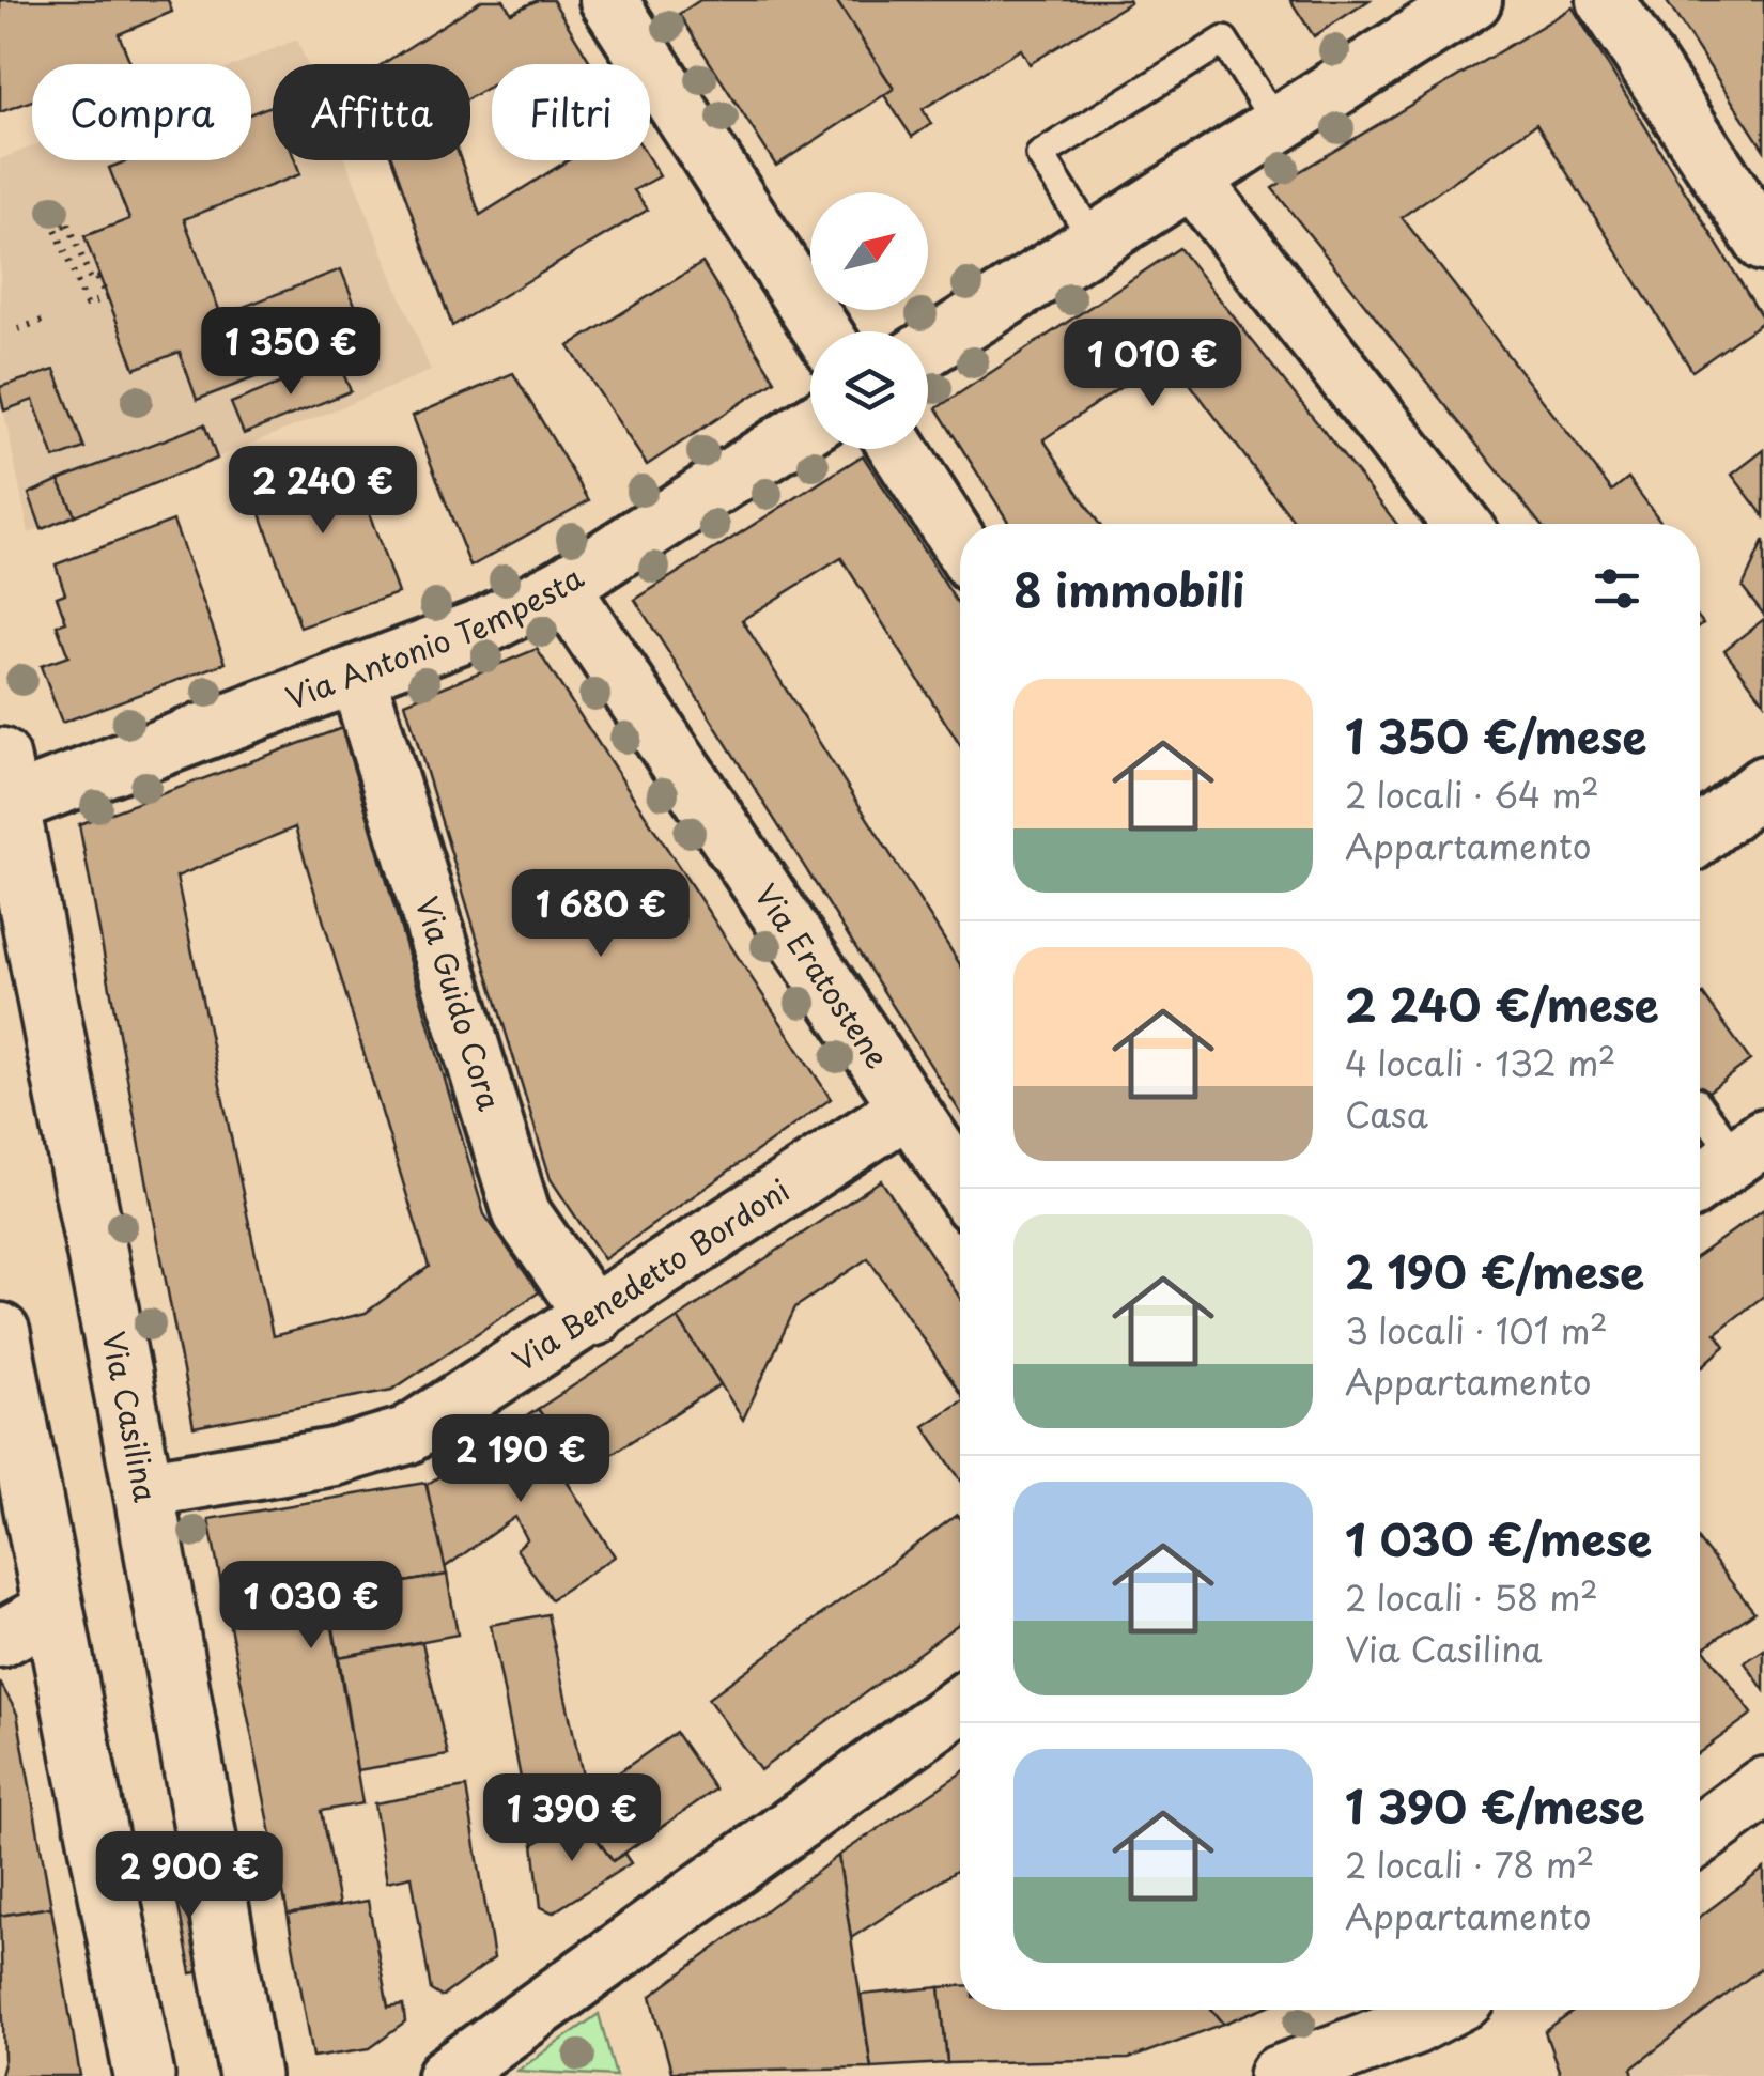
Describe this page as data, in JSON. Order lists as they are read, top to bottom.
{
  "streets": {
    "main road": ["Via Casilina"],
    "street": [
      "Via Antonio Tempesta",
      "Via Eratostene",
      "Via Guido Cora",
      "Via Benedetto Bordoni"
    ]
  },
  "crossings": [
    ["Via Antonio Tempesta", "Via Eratostene"],
    ["Via Antonio Tempesta", "Via Guido Cora"],
    ["Via Antonio Tempesta", "Via Casilina"],
    ["Via Eratostene", "Via Benedetto Bordoni"],
    ["Via Guido Cora", "Via Benedetto Bordoni"],
    ["Via Benedetto Bordoni", "Via Casilina"]
  ],
  "north": "top right",
  "page": {
    "chip": ["Compra", "Affitta", "Filtri"],
    "price": [
      "1 350 €",
      "1 010 €",
      "2 240 €",
      "1 680 €",
      "2 190 €",
      "1 030 €",
      "1 390 €",
      "2 900 €"
    ],
    "heading": "8 immobili",
    "list": [
      {
        "name": "1 350 €/mese",
        "note": "2 locali · 64 m² · Appartamento"
      },
      {
        "name": "2 240 €/mese",
        "note": "4 locali · 132 m² · Casa"
      },
      {
        "name": "2 190 €/mese",
        "note": "3 locali · 101 m² · Appartamento"
      },
      {
        "name": "1 030 €/mese",
        "note": "2 locali · 58 m² · Via Casilina"
      },
      {
        "name": "1 390 €/mese",
        "note": "2 locali · 78 m² · Appartamento"
      }
    ]
  }
}
